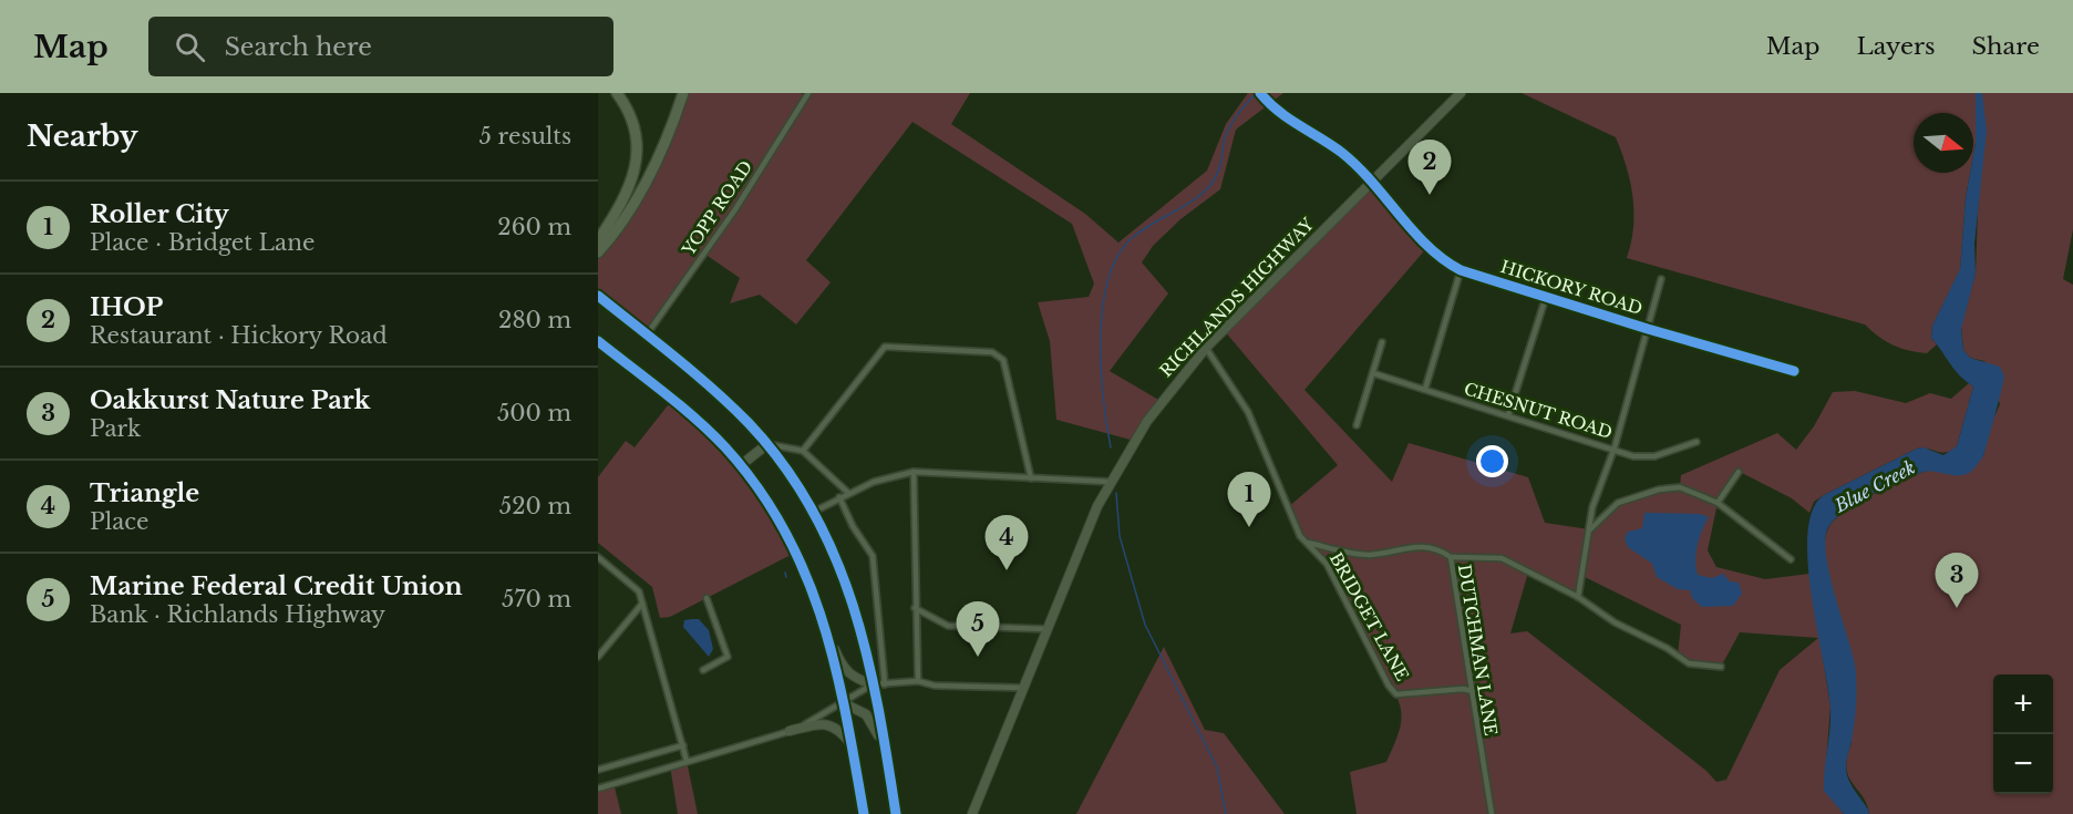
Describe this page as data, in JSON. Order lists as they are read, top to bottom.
{
  "streets": {
    "main road": ["RICHLANDS HIGHWAY"],
    "street": [
      "YOPP ROAD",
      "HICKORY ROAD",
      "CHESNUT ROAD",
      "BRIDGET LANE",
      "DUTCHMAN LANE"
    ]
  },
  "crossings": [
    ["HICKORY ROAD", "RICHLANDS HIGHWAY"],
    ["RICHLANDS HIGHWAY", "BRIDGET LANE"],
    ["BRIDGET LANE", "DUTCHMAN LANE"]
  ],
  "water": ["Blue Creek"],
  "north": "right",
  "page": {
    "header": "Map",
    "search": "Search here",
    "nav": ["Map", "Layers", "Share"],
    "heading": ["Nearby", "5 results"],
    "pins": [
      "2",
      "1",
      "4",
      "3",
      "5"
    ],
    "list": [
      {
        "mark": "1",
        "name": "Roller City",
        "note": "Place · Bridget Lane",
        "value": "260 m"
      },
      {
        "mark": "2",
        "name": "IHOP",
        "note": "Restaurant · Hickory Road",
        "value": "280 m"
      },
      {
        "mark": "3",
        "name": "Oakkurst Nature Park",
        "note": "Park",
        "value": "500 m"
      },
      {
        "mark": "4",
        "name": "Triangle",
        "note": "Place",
        "value": "520 m"
      },
      {
        "mark": "5",
        "name": "Marine Federal Credit Union",
        "note": "Bank · Richlands Highway",
        "value": "570 m"
      }
    ],
    "map_buttons": ["+", "−"]
  }
}
